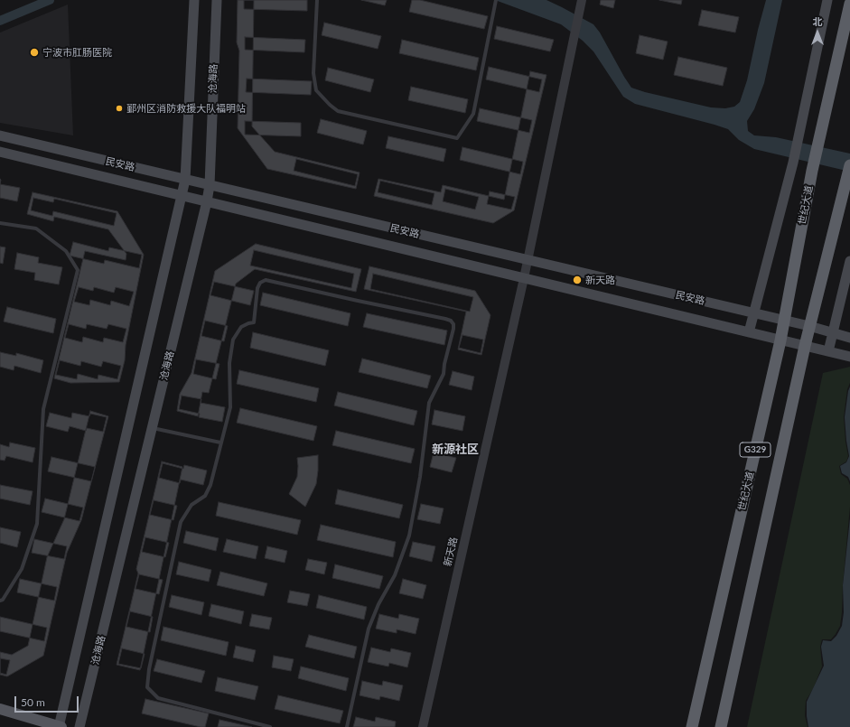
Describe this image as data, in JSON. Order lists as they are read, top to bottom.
{
  "streets": {
    "highway": ["世纪大道", "G329"],
    "main road": ["沧海路", "民安路"],
    "street": ["新天路"]
  },
  "crossings": [
    ["沧海路", "民安路"],
    ["民安路", "世纪大道"],
    ["民安路", "G329"],
    ["民安路", "新天路"]
  ],
  "districts": ["新源社区"],
  "places": ["宁波市肛肠医院", "鄞州区消防救援大队福明站", "新天路"],
  "scale_bar": "50 m",
  "north": "top"
}
